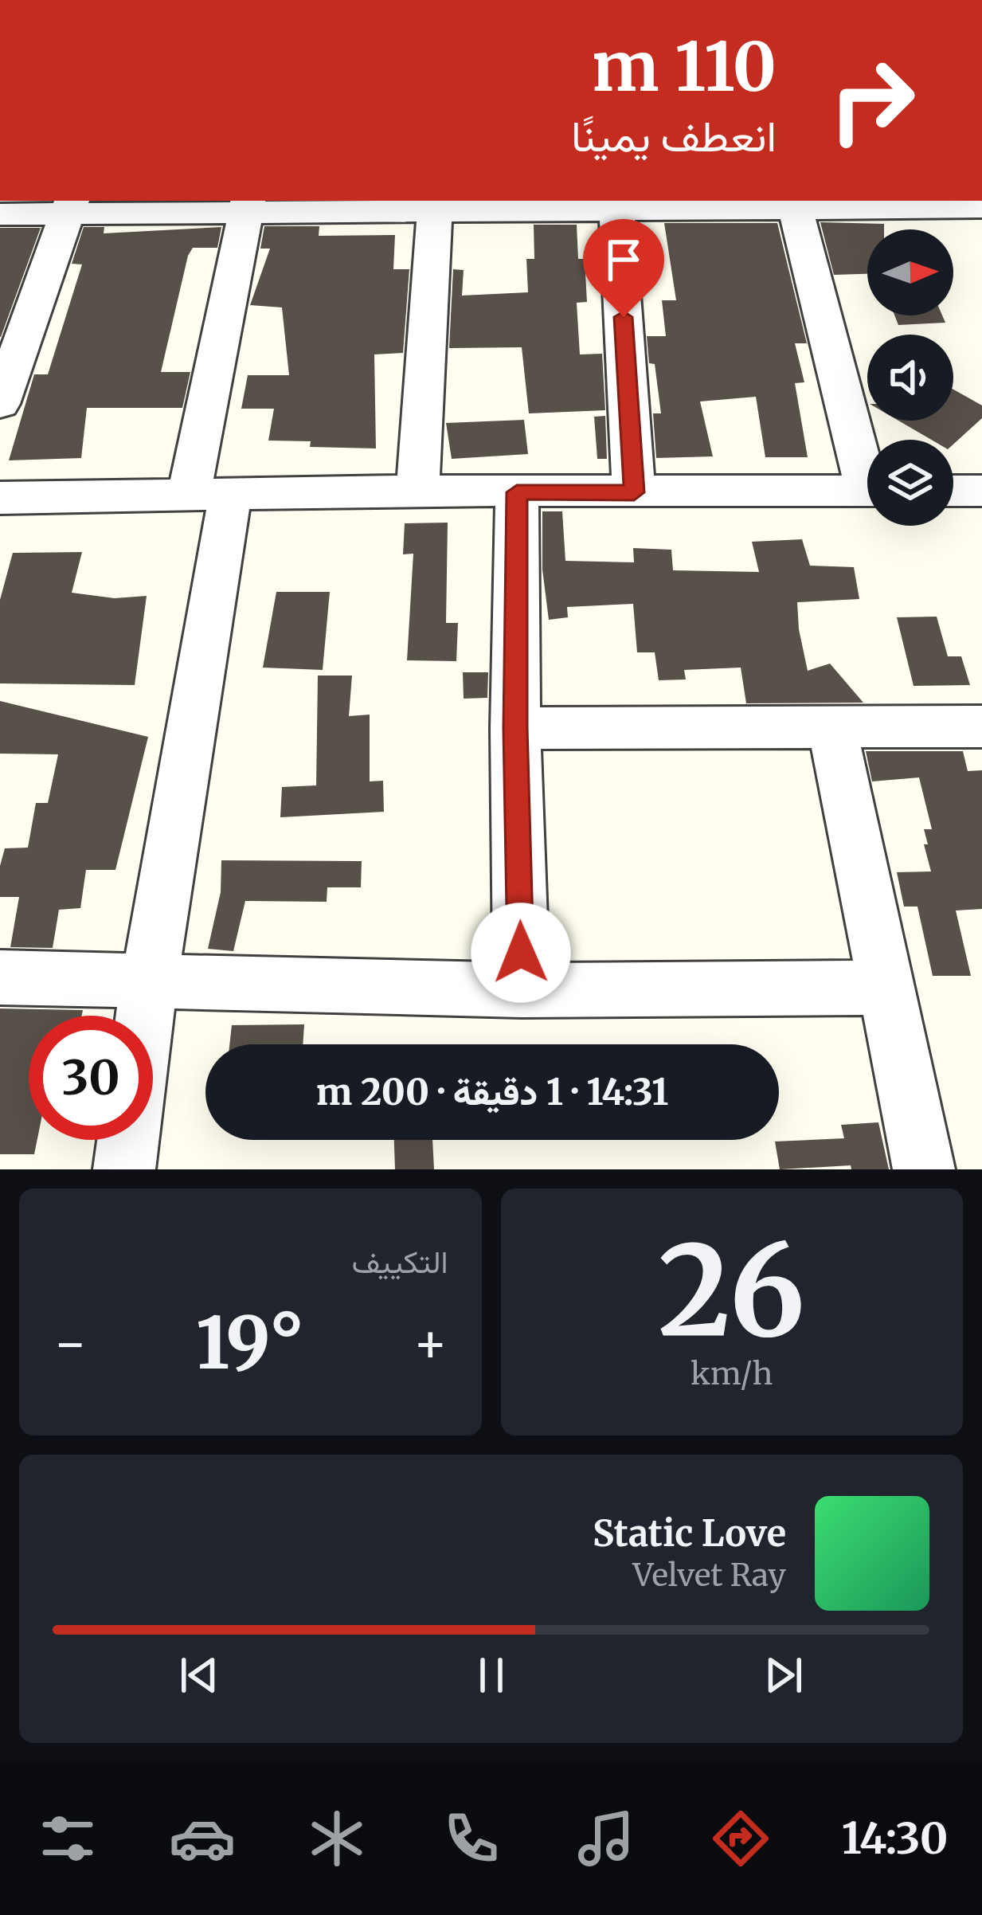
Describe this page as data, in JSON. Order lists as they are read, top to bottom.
{
  "north": "right",
  "page": {
    "turn": ["110 m", "انعطف يمينًا"],
    "limit": "30",
    "trip": "14:31 · 1 دقيقة · 200 m",
    "tile": [
      ["26", "km/h"],
      "التكييف"
    ],
    "heat": ["−", "19°", "+"],
    "song": ["Static Love", "Velvet Ray"],
    "tabs": "14:30"
  }
}
